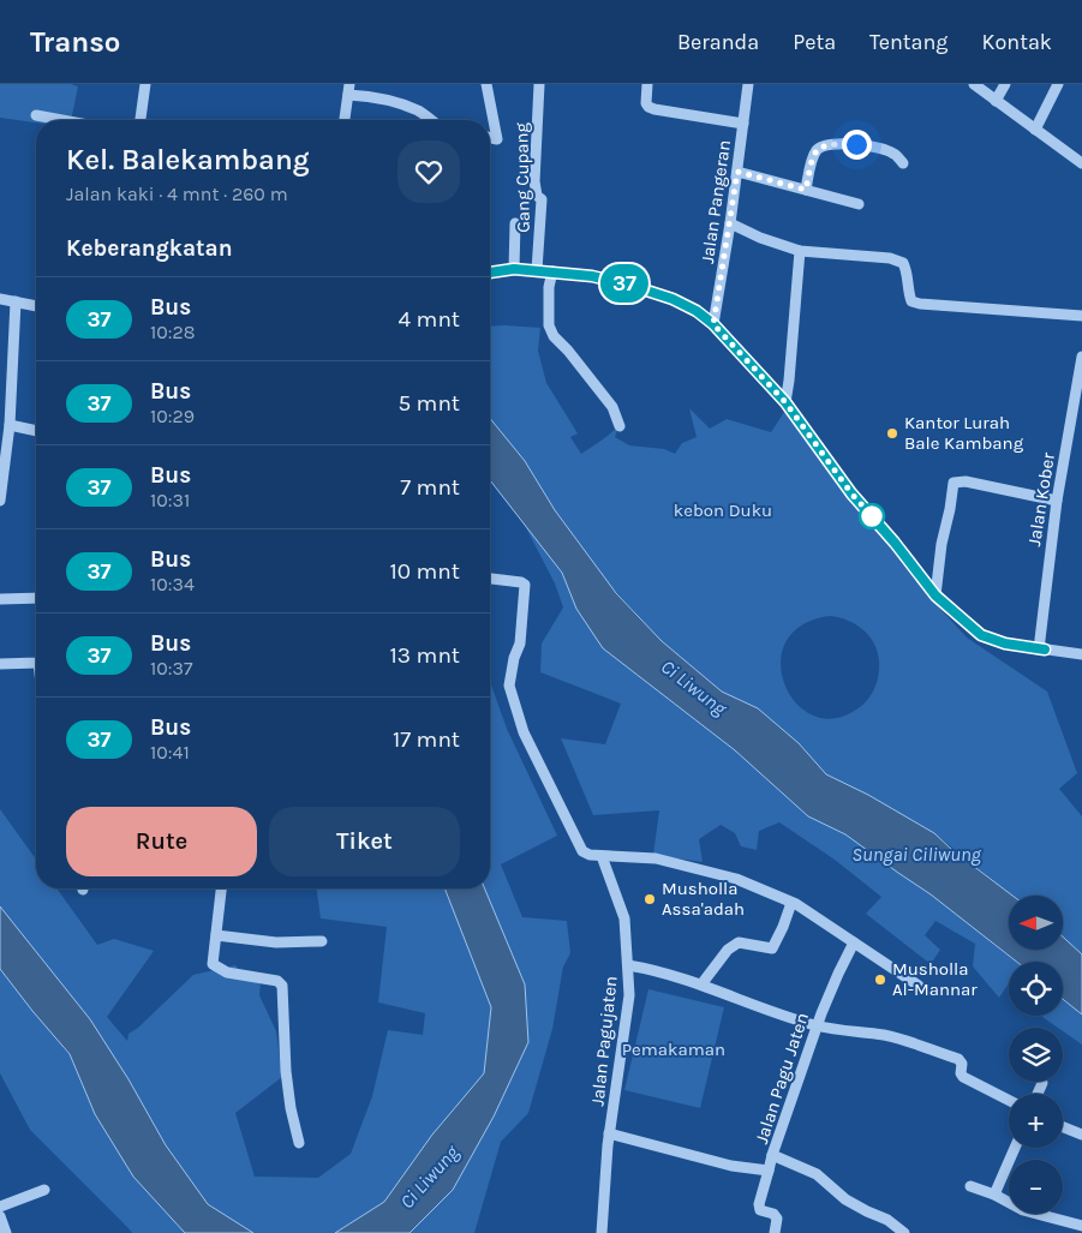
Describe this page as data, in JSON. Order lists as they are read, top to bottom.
{
  "streets": {
    "street": [
      "Gang Cupang",
      "Jalan Pangeran",
      "Jalan Kober",
      "Jalan Pagujaten",
      "Jalan Pagu Jaten"
    ]
  },
  "water": ["Ci Liwung", "Sungai Ciliwung"],
  "parks": ["kebon Duku", "Pemakaman"],
  "places": ["Kantor Lurah Bale Kambang", "Musholla Assa'adah", "Musholla Al-Mannar"],
  "lines": ["bus line 37"],
  "north": "left",
  "page": {
    "header": "Transo",
    "nav": [
      "Beranda",
      "Peta",
      "Tentang",
      "Kontak"
    ],
    "on_map": "37",
    "heading": [
      ["Kel. Balekambang", "Jalan kaki · 4 mnt · 260 m"],
      "Keberangkatan"
    ],
    "list": [
      {
        "mark": "37",
        "name": "Bus",
        "note": "10:28",
        "value": "4 mnt"
      },
      {
        "mark": "37",
        "name": "Bus",
        "note": "10:29",
        "value": "5 mnt"
      },
      {
        "mark": "37",
        "name": "Bus",
        "note": "10:31",
        "value": "7 mnt"
      },
      {
        "mark": "37",
        "name": "Bus",
        "note": "10:34",
        "value": "10 mnt"
      },
      {
        "mark": "37",
        "name": "Bus",
        "note": "10:37",
        "value": "13 mnt"
      },
      {
        "mark": "37",
        "name": "Bus",
        "note": "10:41",
        "value": "17 mnt"
      }
    ],
    "buttons": ["Rute", "Tiket"],
    "map_buttons": ["+", "−"]
  }
}
